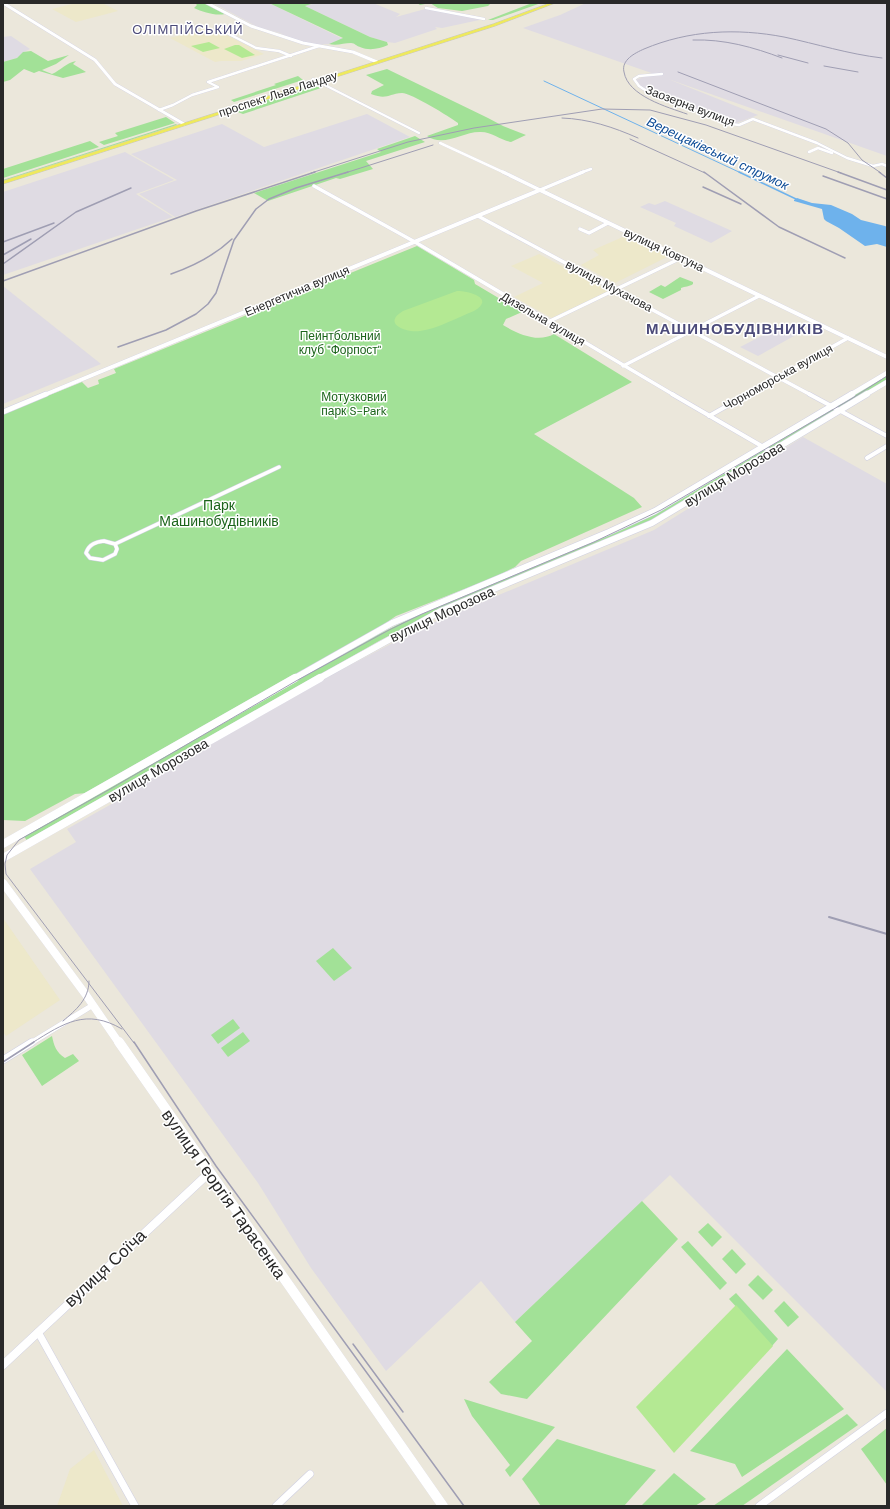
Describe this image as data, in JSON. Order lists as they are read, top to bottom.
{
  "streets": {
    "main road": ["проспект Льва Ландау", "вулиця Морозова", "вулиця Георгія Тарасенка"],
    "street": [
      "Заозерна вулиця",
      "вулиця Ковтуна",
      "вулиця Мухачова",
      "Енергетична вулиця",
      "Дизельна вулиця",
      "Чорноморська вулиця",
      "вулиця Соїча"
    ]
  },
  "crossings": [
    ["вулиця Ковтуна", "Енергетична вулиця"],
    ["вулиця Ковтуна", "Чорноморська вулиця"],
    ["вулиця Мухачова", "Енергетична вулиця"],
    ["вулиця Мухачова", "Чорноморська вулиця"],
    ["вулиця Мухачова", "вулиця Морозова"],
    ["Енергетична вулиця", "Дизельна вулиця"],
    ["Дизельна вулиця", "Чорноморська вулиця"],
    ["Дизельна вулиця", "вулиця Морозова"],
    ["вулиця Георгія Тарасенка", "вулиця Соїча"]
  ],
  "districts": ["ОЛІМПІЙСЬКИЙ", "МАШИНОБУДІВНИКІВ"],
  "water": ["Верещаківський струмок"],
  "parks": ["Пейнтбольний клуб \"Форпост\"", "Мотузковий парк S-Park", "Парк Машинобудівників"]
}
